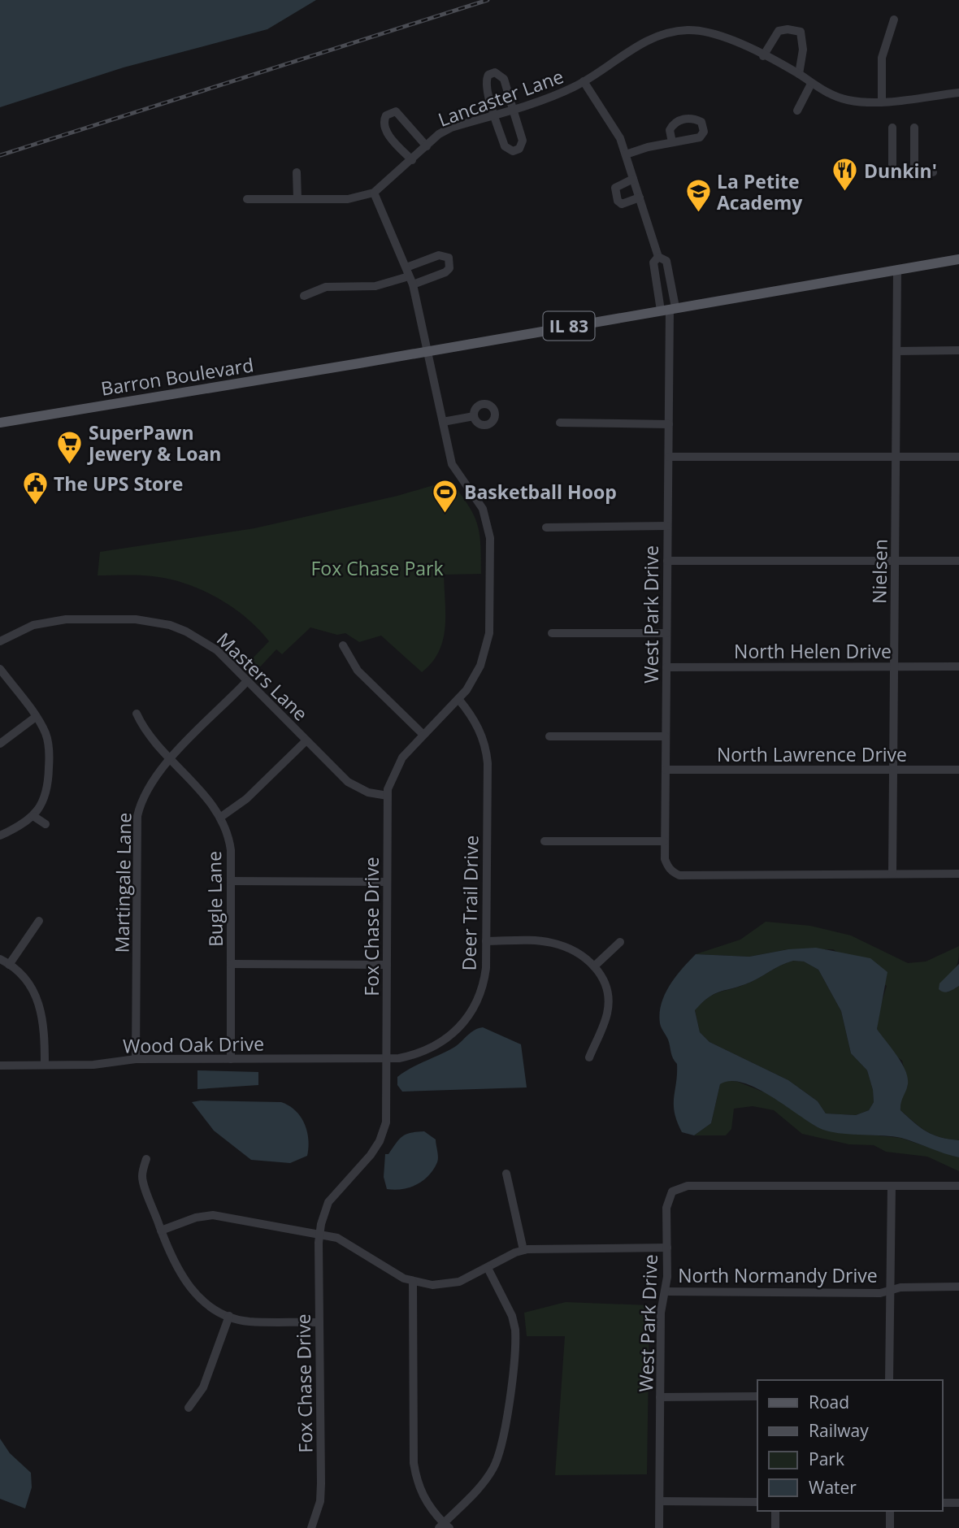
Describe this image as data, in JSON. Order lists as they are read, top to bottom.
{
  "streets": {
    "main road": ["IL 83", "Barron Boulevard"],
    "street": [
      "Lancaster Lane",
      "Nielsen",
      "West Park Drive",
      "North Helen Drive",
      "Masters Lane",
      "North Lawrence Drive",
      "Martingale Lane",
      "Bugle Lane",
      "Deer Trail Drive",
      "Fox Chase Drive",
      "Wood Oak Drive",
      "North Normandy Drive"
    ]
  },
  "crossings": [
    ["Lancaster Lane", "Fox Chase Drive"],
    ["IL 83", "Barron Boulevard"],
    ["IL 83", "Nielsen"],
    ["IL 83", "West Park Drive"],
    ["IL 83", "Fox Chase Drive"],
    ["Barron Boulevard", "Fox Chase Drive"],
    ["Nielsen", "West Park Drive"],
    ["Nielsen", "North Helen Drive"],
    ["Nielsen", "North Lawrence Drive"],
    ["West Park Drive", "North Helen Drive"],
    ["West Park Drive", "North Lawrence Drive"],
    ["West Park Drive", "North Normandy Drive"],
    ["Masters Lane", "Martingale Lane"],
    ["Masters Lane", "Fox Chase Drive"],
    ["Martingale Lane", "Bugle Lane"],
    ["Martingale Lane", "Wood Oak Drive"],
    ["Bugle Lane", "Wood Oak Drive"],
    ["Deer Trail Drive", "Fox Chase Drive"],
    ["Deer Trail Drive", "Wood Oak Drive"],
    ["Fox Chase Drive", "Wood Oak Drive"]
  ],
  "parks": ["Fox Chase Park"],
  "places": {
    "restaurant": ["Dunkin'"],
    "school or university": ["La Petite Academy"],
    "supermarket": ["SuperPawn Jewery & Loan"],
    "public building": ["The UPS Store"],
    "sports": ["Basketball Hoop"]
  },
  "legend": [
    "Road",
    "Railway",
    "Park",
    "Water"
  ]
}
